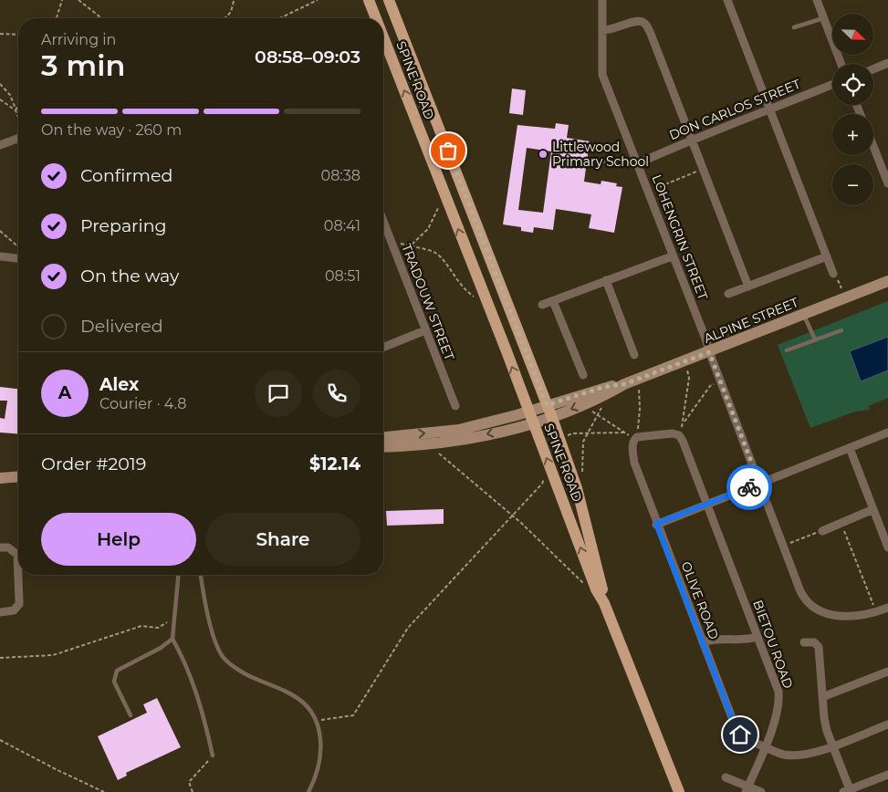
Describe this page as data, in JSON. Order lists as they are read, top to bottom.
{
  "streets": {
    "main road": ["SPINE ROAD"],
    "street": [
      "DON CARLOS STREET",
      "LOHENGRIN STREET",
      "TRADOUW STREET",
      "ALPINE STREET",
      "OLIVE ROAD",
      "BIETOU ROAD"
    ]
  },
  "crossings": [
    ["SPINE ROAD", "ALPINE STREET"],
    ["DON CARLOS STREET", "LOHENGRIN STREET"],
    ["LOHENGRIN STREET", "ALPINE STREET"],
    ["OLIVE ROAD", "BIETOU ROAD"]
  ],
  "places": ["Littlewood Primary School"],
  "north": "bottom right",
  "page": {
    "map_buttons": ["+", "−"],
    "heading": ["3 min", "Arriving in", "08:58–09:03"],
    "panel": [
      "Alex",
      "Courier · 4.8",
      "Order #2019",
      "$12.14"
    ],
    "bar": "On the way · 260 m",
    "list": [
      ["Confirmed", "08:38"],
      ["Preparing", "08:41"],
      ["On the way", "08:51"],
      "Delivered"
    ],
    "round": "A",
    "buttons": ["Help", "Share"]
  }
}
